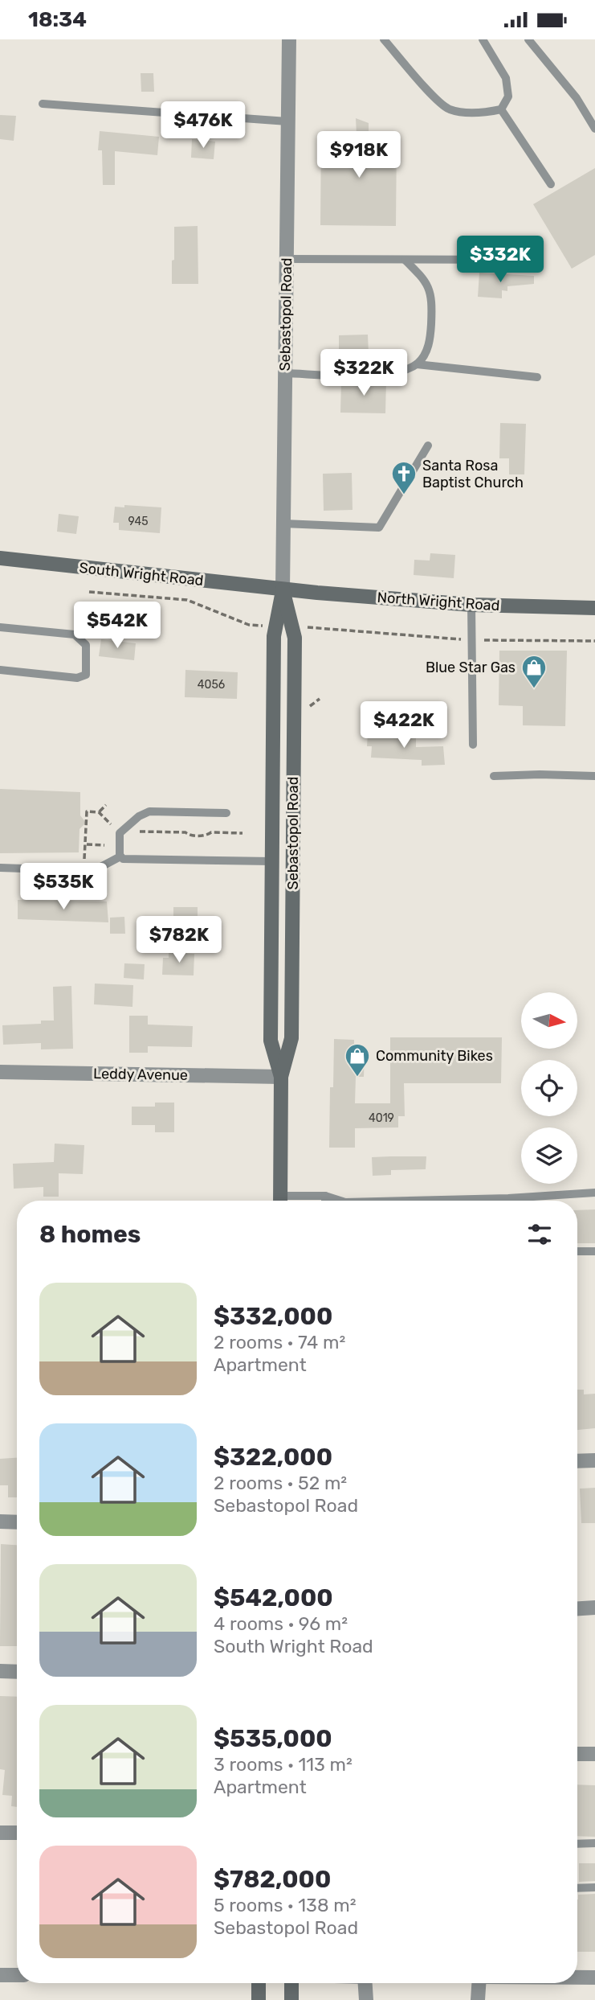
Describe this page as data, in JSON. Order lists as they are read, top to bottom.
{
  "streets": {
    "main road": ["Sebastopol Road", "South Wright Road", "North Wright Road"],
    "street": ["Leddy Avenue"]
  },
  "crossings": [
    ["Sebastopol Road", "South Wright Road"],
    ["Sebastopol Road", "North Wright Road"],
    ["Sebastopol Road", "Leddy Avenue"],
    ["South Wright Road", "North Wright Road"]
  ],
  "places": {
    "church": ["Santa Rosa Baptist Church"],
    "shop": ["Blue Star Gas", "Community Bikes"]
  },
  "house_numbers": ["945", "4056", "4019"],
  "north": "right",
  "page": {
    "status": "18:34",
    "price": [
      "$476K",
      "$918K",
      "$332K",
      "$322K",
      "$542K",
      "$422K",
      "$535K",
      "$782K"
    ],
    "heading": "8 homes",
    "list": [
      {
        "name": "$332,000",
        "note": "2 rooms · 74 m² · Apartment"
      },
      {
        "name": "$322,000",
        "note": "2 rooms · 52 m² · Sebastopol Road"
      },
      {
        "name": "$542,000",
        "note": "4 rooms · 96 m² · South Wright Road"
      },
      {
        "name": "$535,000",
        "note": "3 rooms · 113 m² · Apartment"
      },
      {
        "name": "$782,000",
        "note": "5 rooms · 138 m² · Sebastopol Road"
      }
    ]
  }
}
